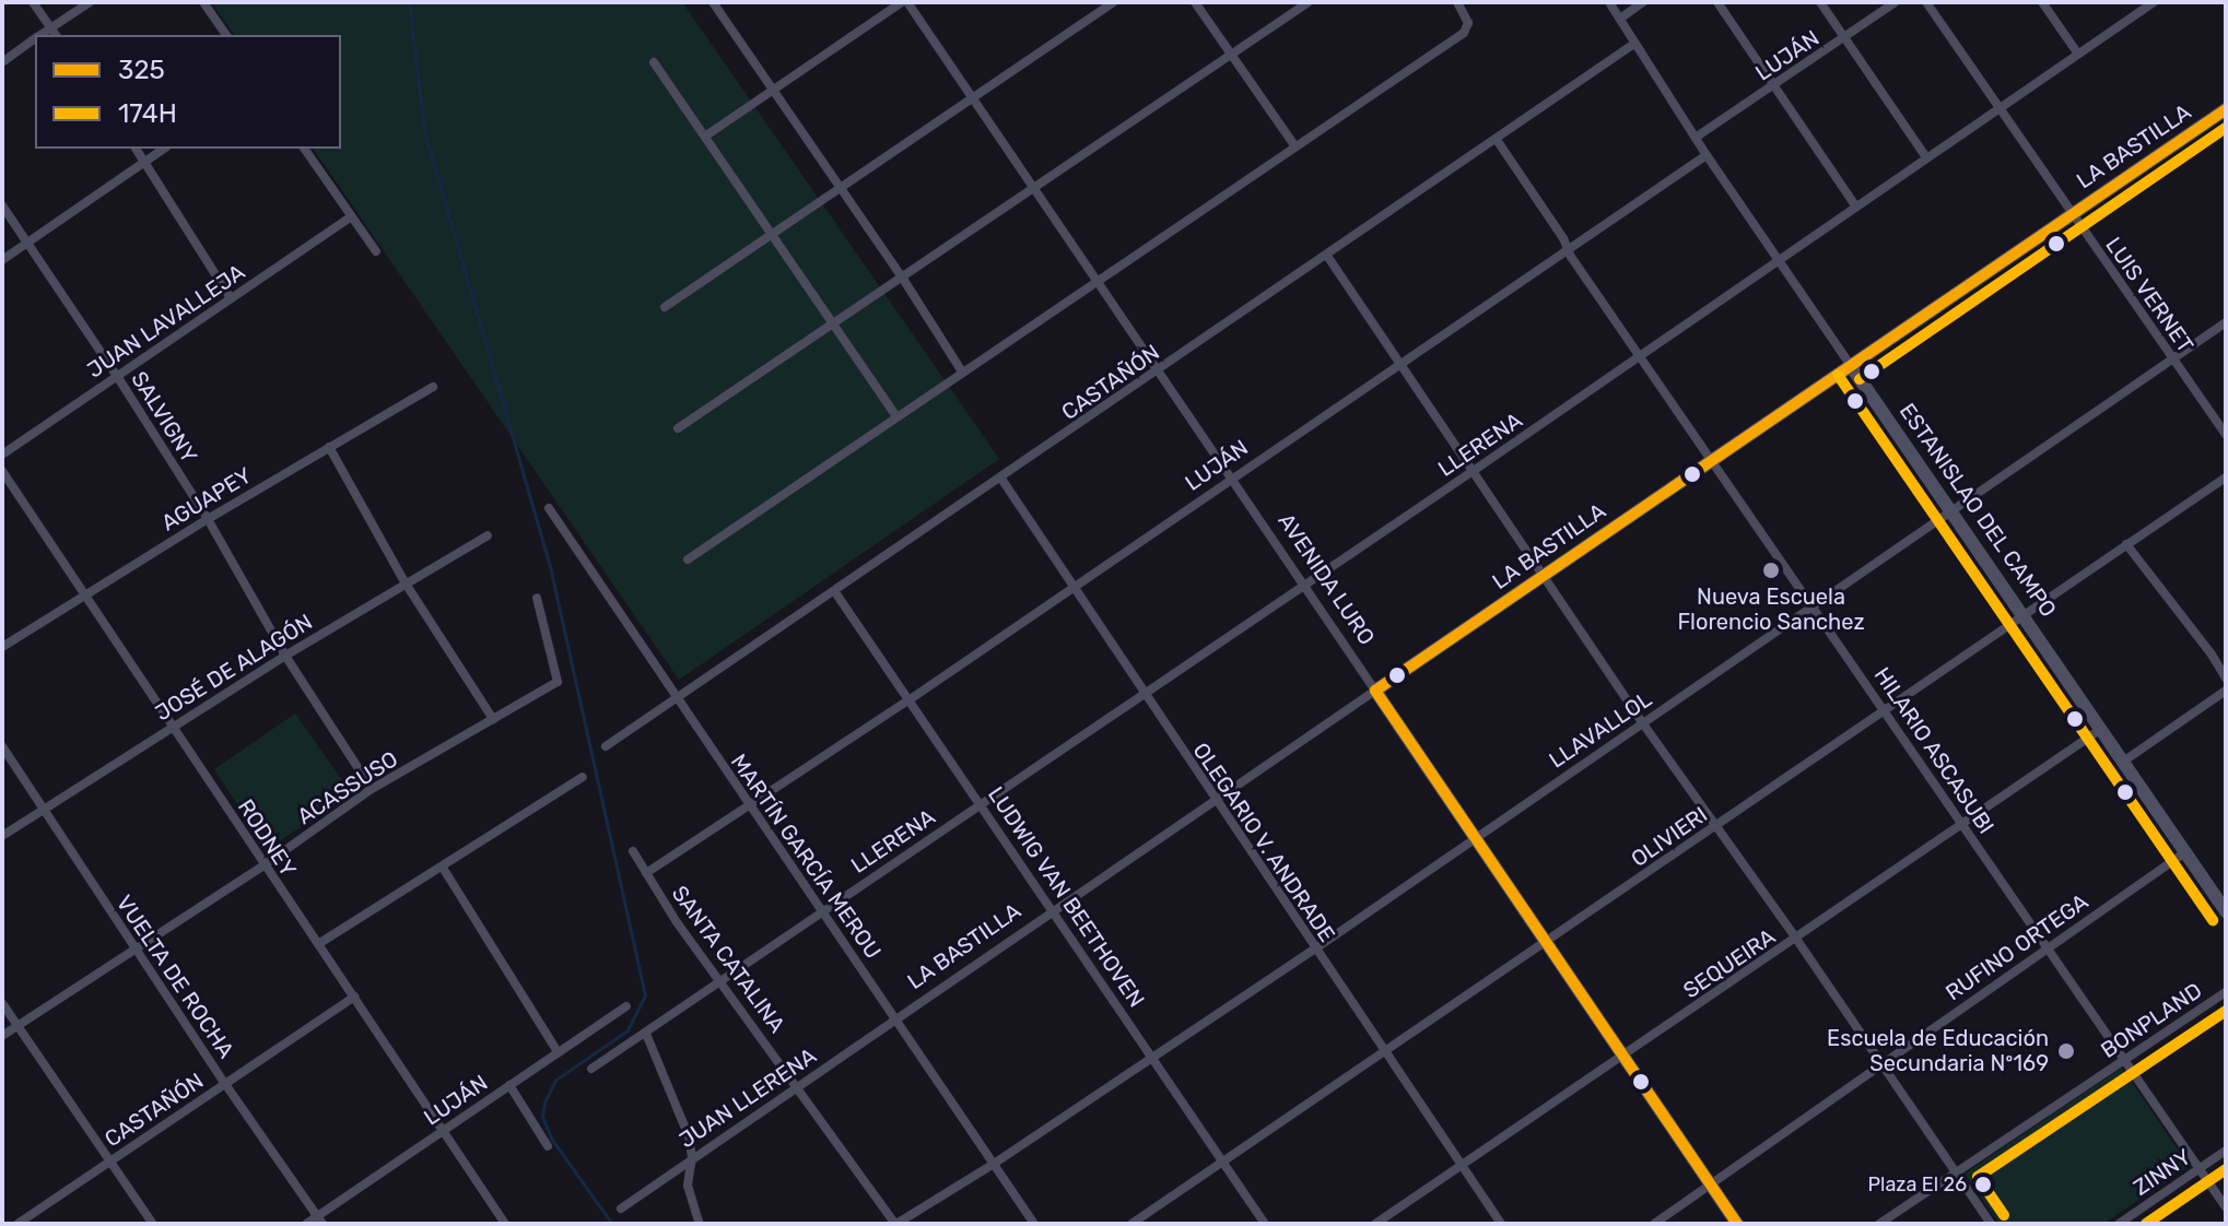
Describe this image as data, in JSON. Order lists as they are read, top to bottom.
{
  "streets": {
    "street": [
      "LUJÁN",
      "LA BASTILLA",
      "LUIS VERNET",
      "JUAN LAVALLEJA",
      "CASTAÑÓN",
      "SALVIGNY",
      "LLERENA",
      "AGUAPEY",
      "ESTANISLAO DEL CAMPO",
      "AVENIDA LURO",
      "JOSÉ DE ALAGÓN",
      "LLAVALLOL",
      "HILARIO ASCASUBI",
      "ACASSUSO",
      "OLIVIERI",
      "RODNEY",
      "OLEGARIO V. ANDRADE",
      "MARTÍN GARCÍA MEROU",
      "LUDWIG VAN BEETHOVEN",
      "RUFINO ORTEGA",
      "SANTA CATALINA",
      "SEQUEIRA",
      "VUELTA DE ROCHA",
      "BONPLAND",
      "JUAN LLERENA",
      "ZINNY"
    ]
  },
  "crossings": [
    ["LUJÁN", "ESTANISLAO DEL CAMPO"],
    ["LUJÁN", "AVENIDA LURO"],
    ["LUJÁN", "HILARIO ASCASUBI"],
    ["LUJÁN", "RODNEY"],
    ["LUJÁN", "OLEGARIO V. ANDRADE"],
    ["LUJÁN", "MARTÍN GARCÍA MEROU"],
    ["LUJÁN", "LUDWIG VAN BEETHOVEN"],
    ["LUJÁN", "SANTA CATALINA"],
    ["LUJÁN", "VUELTA DE ROCHA"],
    ["LA BASTILLA", "LUIS VERNET"],
    ["LA BASTILLA", "ESTANISLAO DEL CAMPO"],
    ["LA BASTILLA", "AVENIDA LURO"],
    ["LA BASTILLA", "HILARIO ASCASUBI"],
    ["LA BASTILLA", "OLEGARIO V. ANDRADE"],
    ["LA BASTILLA", "MARTÍN GARCÍA MEROU"],
    ["LA BASTILLA", "LUDWIG VAN BEETHOVEN"],
    ["LA BASTILLA", "JUAN LLERENA"],
    ["LUIS VERNET", "LLERENA"],
    ["LUIS VERNET", "LLAVALLOL"],
    ["JUAN LAVALLEJA", "SALVIGNY"],
    ["CASTAÑÓN", "ESTANISLAO DEL CAMPO"],
    ["CASTAÑÓN", "AVENIDA LURO"],
    ["CASTAÑÓN", "HILARIO ASCASUBI"],
    ["CASTAÑÓN", "RODNEY"],
    ["CASTAÑÓN", "OLEGARIO V. ANDRADE"],
    ["CASTAÑÓN", "MARTÍN GARCÍA MEROU"],
    ["CASTAÑÓN", "LUDWIG VAN BEETHOVEN"],
    ["CASTAÑÓN", "VUELTA DE ROCHA"],
    ["SALVIGNY", "AGUAPEY"],
    ["SALVIGNY", "JOSÉ DE ALAGÓN"],
    ["SALVIGNY", "ACASSUSO"],
    ["LLERENA", "ESTANISLAO DEL CAMPO"],
    ["LLERENA", "AVENIDA LURO"],
    ["LLERENA", "HILARIO ASCASUBI"],
    ["LLERENA", "OLEGARIO V. ANDRADE"],
    ["LLERENA", "MARTÍN GARCÍA MEROU"],
    ["LLERENA", "LUDWIG VAN BEETHOVEN"],
    ["AGUAPEY", "RODNEY"],
    ["ESTANISLAO DEL CAMPO", "LLAVALLOL"],
    ["ESTANISLAO DEL CAMPO", "OLIVIERI"],
    ["ESTANISLAO DEL CAMPO", "RUFINO ORTEGA"],
    ["ESTANISLAO DEL CAMPO", "SEQUEIRA"],
    ["AVENIDA LURO", "LLAVALLOL"],
    ["AVENIDA LURO", "OLIVIERI"],
    ["AVENIDA LURO", "RUFINO ORTEGA"],
    ["AVENIDA LURO", "SEQUEIRA"],
    ["JOSÉ DE ALAGÓN", "RODNEY"],
    ["JOSÉ DE ALAGÓN", "VUELTA DE ROCHA"],
    ["LLAVALLOL", "HILARIO ASCASUBI"],
    ["LLAVALLOL", "OLEGARIO V. ANDRADE"],
    ["LLAVALLOL", "MARTÍN GARCÍA MEROU"],
    ["LLAVALLOL", "LUDWIG VAN BEETHOVEN"],
    ["HILARIO ASCASUBI", "OLIVIERI"],
    ["HILARIO ASCASUBI", "RUFINO ORTEGA"],
    ["HILARIO ASCASUBI", "SEQUEIRA"],
    ["HILARIO ASCASUBI", "BONPLAND"],
    ["HILARIO ASCASUBI", "ZINNY"],
    ["ACASSUSO", "RODNEY"],
    ["ACASSUSO", "VUELTA DE ROCHA"],
    ["OLIVIERI", "OLEGARIO V. ANDRADE"],
    ["OLIVIERI", "LUDWIG VAN BEETHOVEN"],
    ["OLEGARIO V. ANDRADE", "SEQUEIRA"],
    ["MARTÍN GARCÍA MEROU", "JUAN LLERENA"],
    ["SANTA CATALINA", "JUAN LLERENA"]
  ],
  "places": ["Nueva Escuela Florencio Sanchez", "Escuela de Educación Secundaria Nº169", "Plaza El 26"],
  "lines": ["transit line 325", "transit line 174H"],
  "legend": ["325", "174H"]
}
